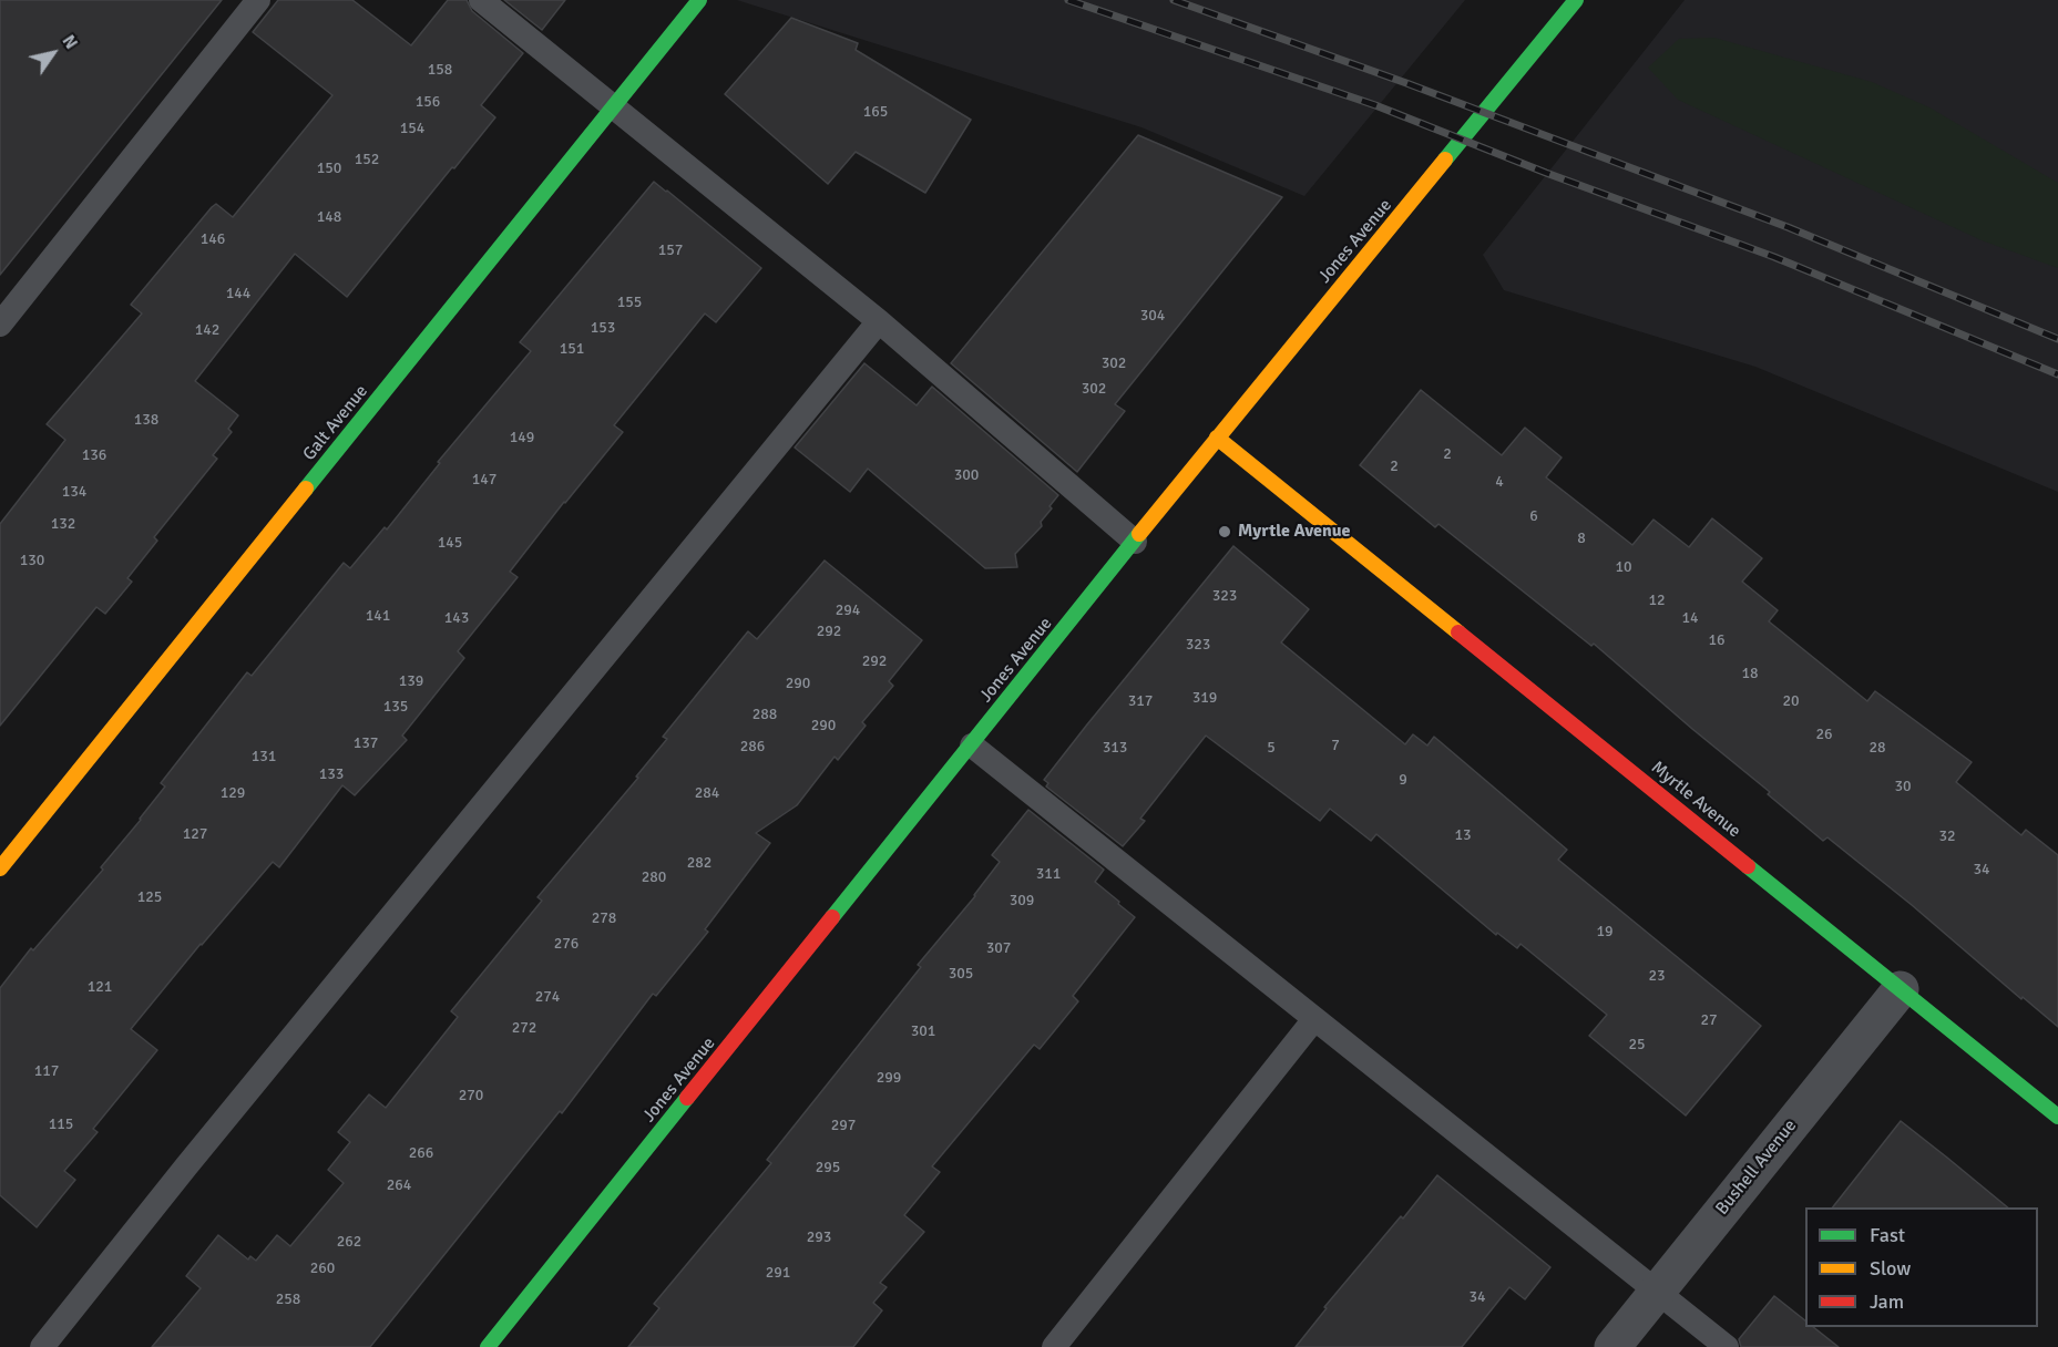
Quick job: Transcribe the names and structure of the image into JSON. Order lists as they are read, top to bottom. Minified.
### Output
{"streets":{"street":["Jones Avenue","Galt Avenue","Myrtle Avenue","Bushell Avenue"]},"crossings":[["Jones Avenue","Myrtle Avenue"],["Myrtle Avenue","Bushell Avenue"]],"places":["Myrtle Avenue"],"house_numbers":["158","156","165","154","152","150","148","146","157","144","155","304","153","142","151","302","302","138","149","2","136","2","300","147","4","134","6","132","8","145","130","10","323","12","294","141","143","14","292","16","323","292","18","139","290","319","317","20","135","288","290","26","137","7","286","313","5","28","131","133","9","30","129","284","127","13","32","282","34","311","280","125","309","278","19","276","307","305","23","121","274","27","272","301","25","117","299","270","115","297","266","295","264","293","262","260","291","34","258"],"legend":["Fast","Slow","Jam"],"north":"top right"}
